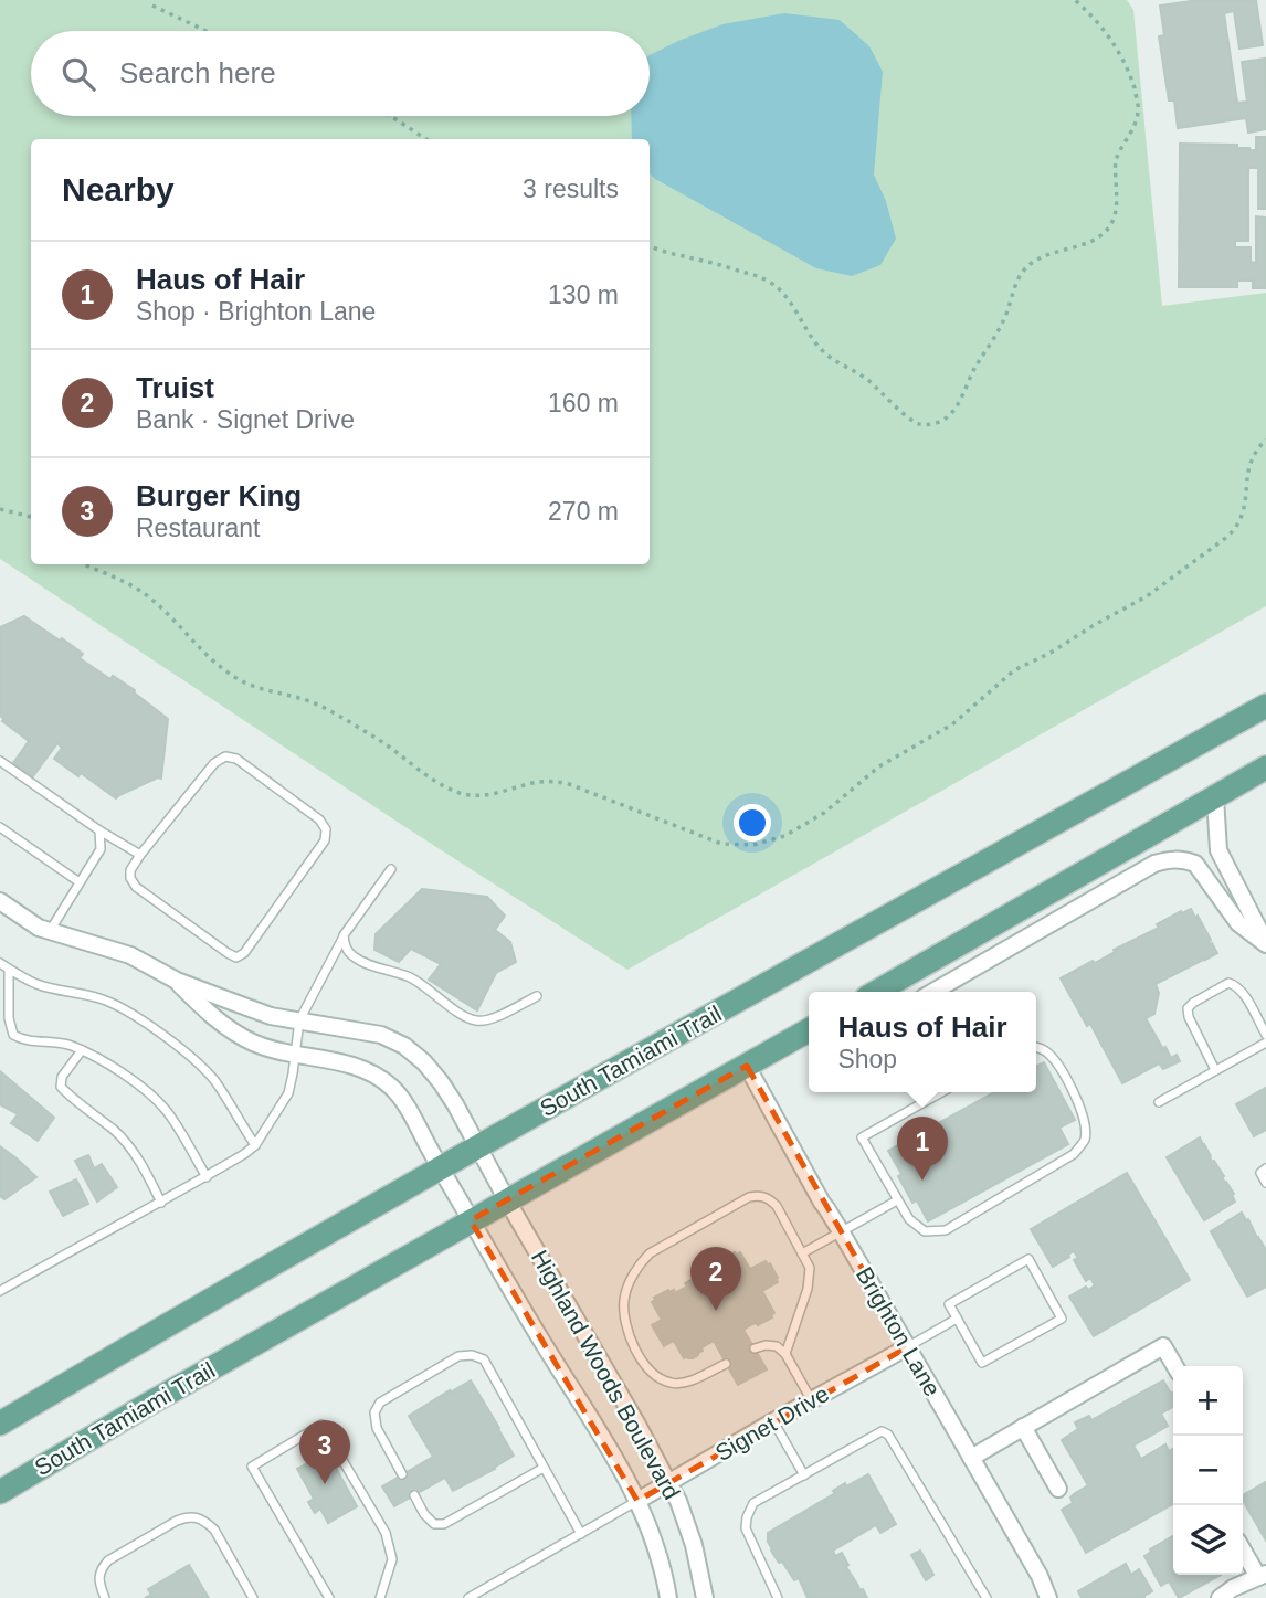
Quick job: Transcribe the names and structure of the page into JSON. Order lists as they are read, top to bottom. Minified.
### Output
{"streets":{"main road":["South Tamiami Trail"],"street":["Brighton Lane","Highland Woods Boulevard","Signet Drive"]},"crossings":[["South Tamiami Trail","Brighton Lane"],["South Tamiami Trail","Highland Woods Boulevard"],["Brighton Lane","Signet Drive"],["Highland Woods Boulevard","Signet Drive"]],"page":{"search":"Search here","heading":["Nearby","3 results"],"list":[{"mark":"1","name":"Haus of Hair","note":"Shop · Brighton Lane","value":"130 m"},{"mark":"2","name":"Truist","note":"Bank · Signet Drive","value":"160 m"},{"mark":"3","name":"Burger King","note":"Restaurant","value":"270 m"}],"popup":["Haus of Hair","Shop"],"pins":["1","2","3"],"map_buttons":["+","−"]}}
